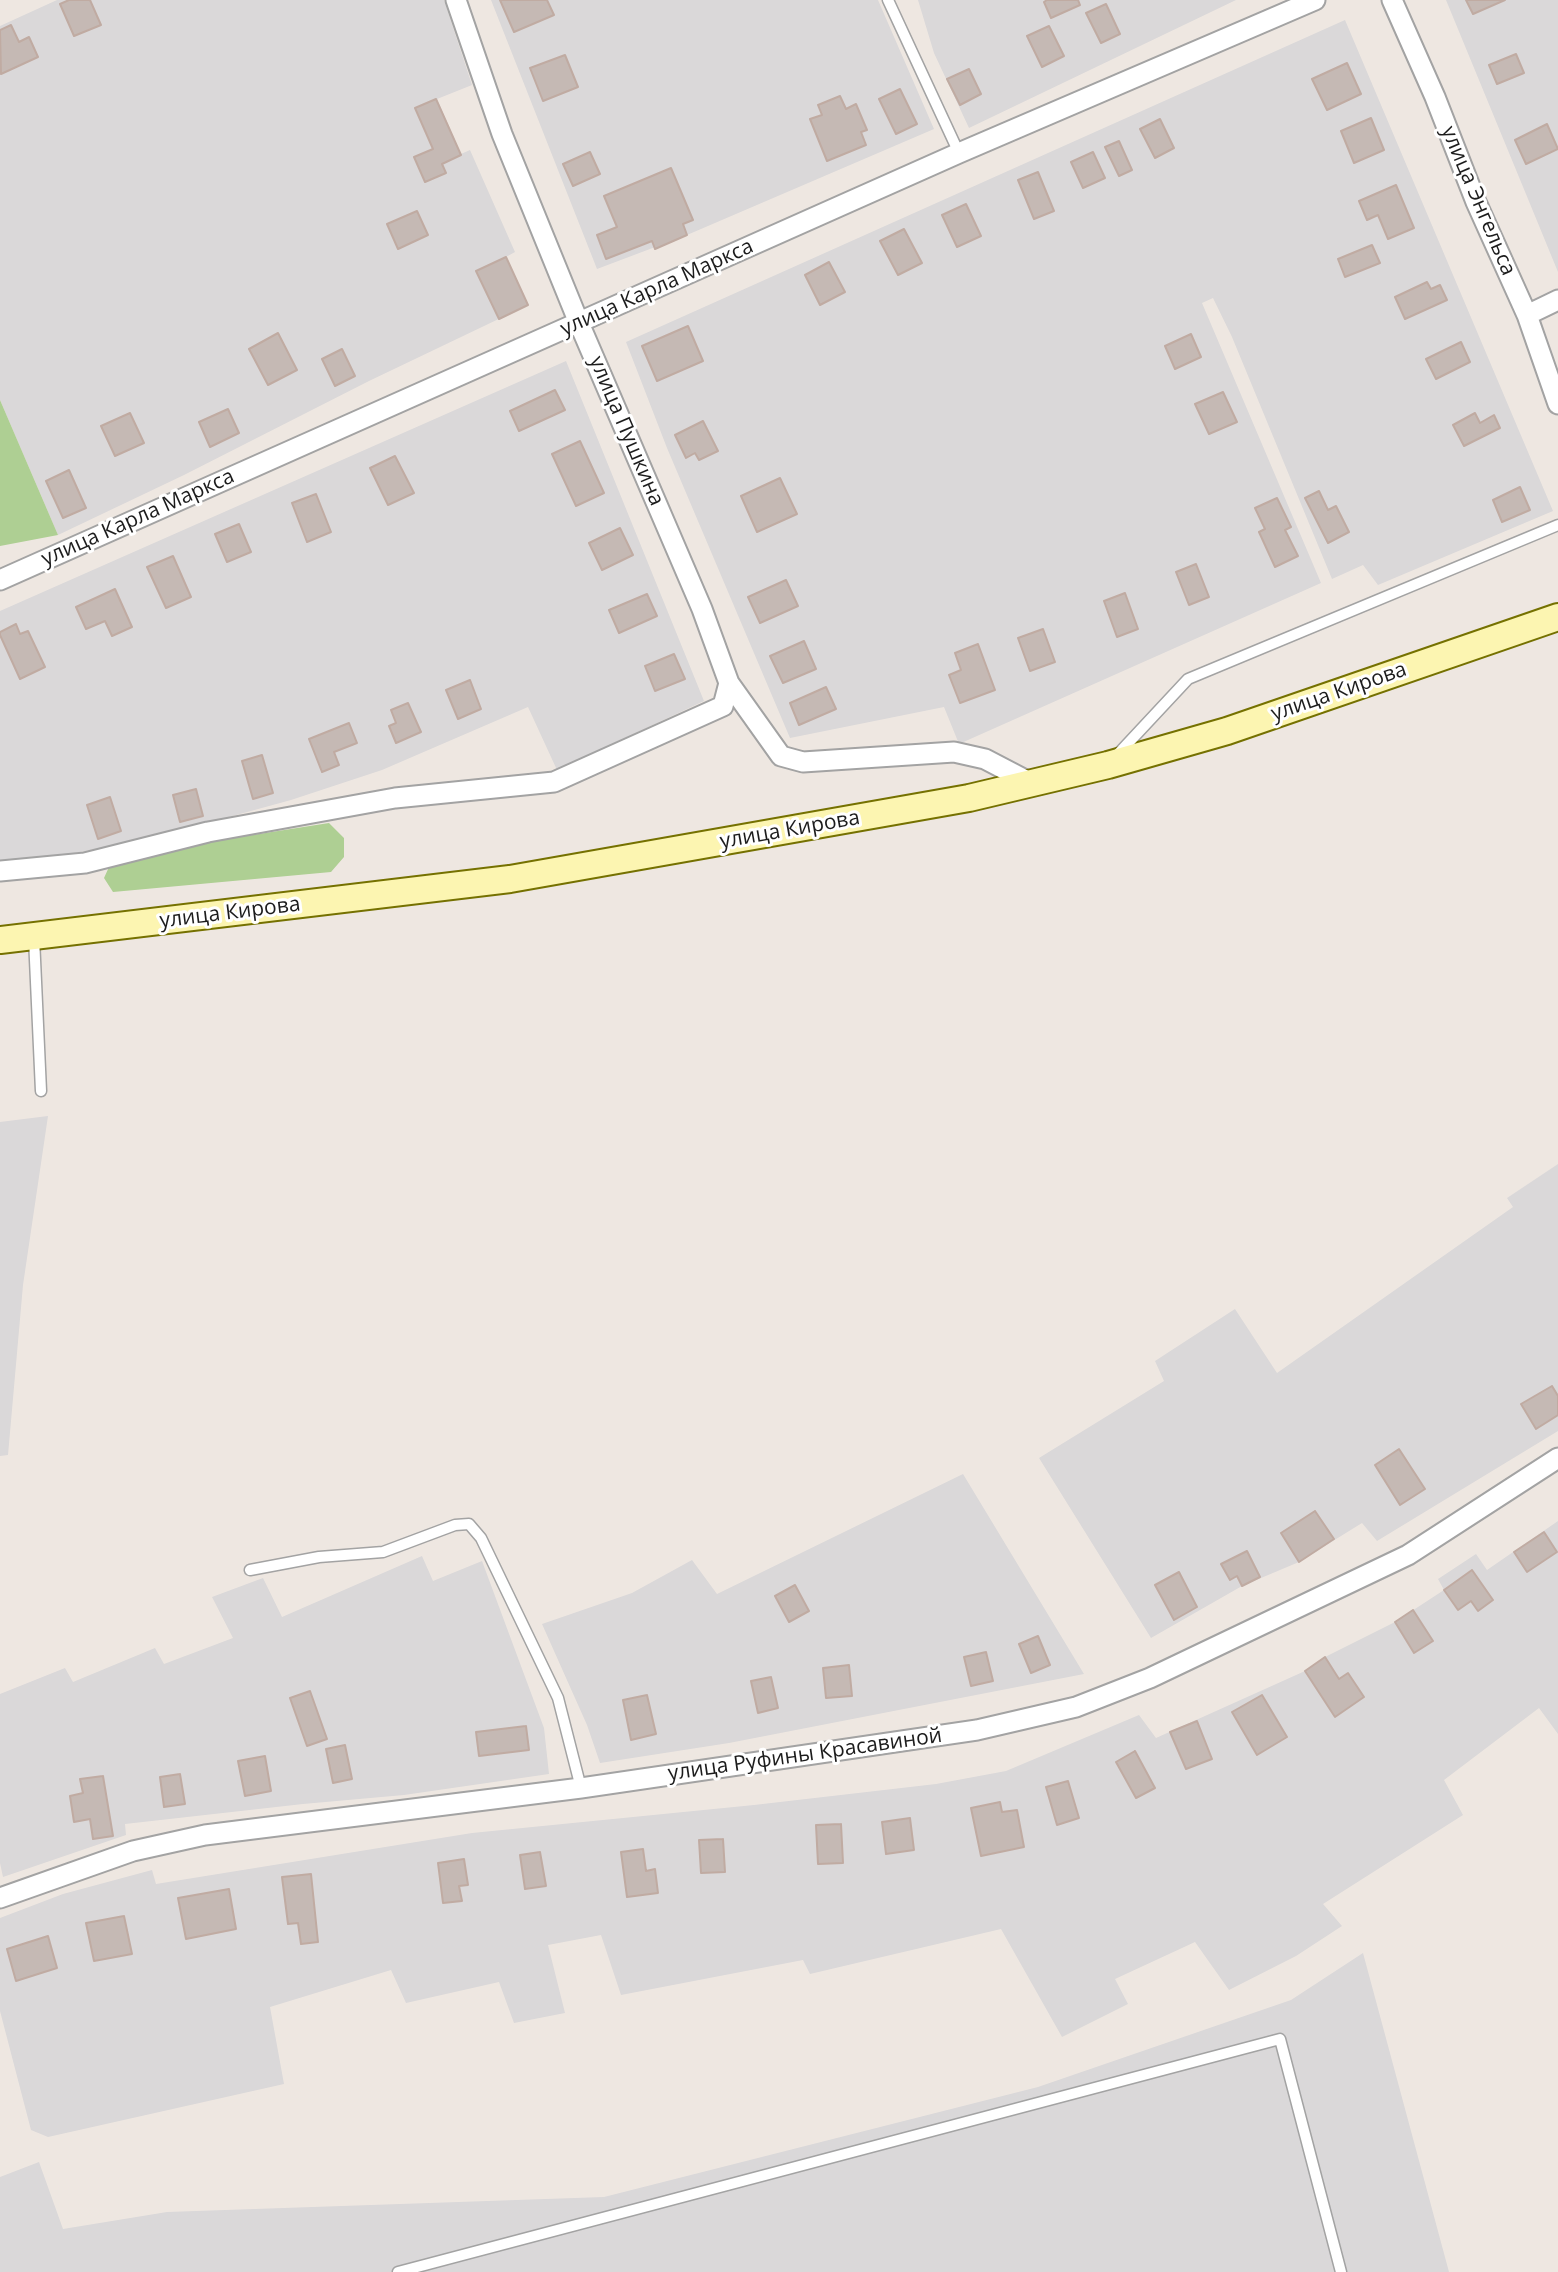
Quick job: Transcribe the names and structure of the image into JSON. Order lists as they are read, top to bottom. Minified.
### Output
{"streets":{"main road":["улица Кирова"],"street":["улица Энгельса","улица Карла Маркса","улица Пушкина","улица Руфины Красавиной"]},"crossings":[["улица Карла Маркса","улица Пушкина"],["улица Пушкина","улица Кирова"]]}
